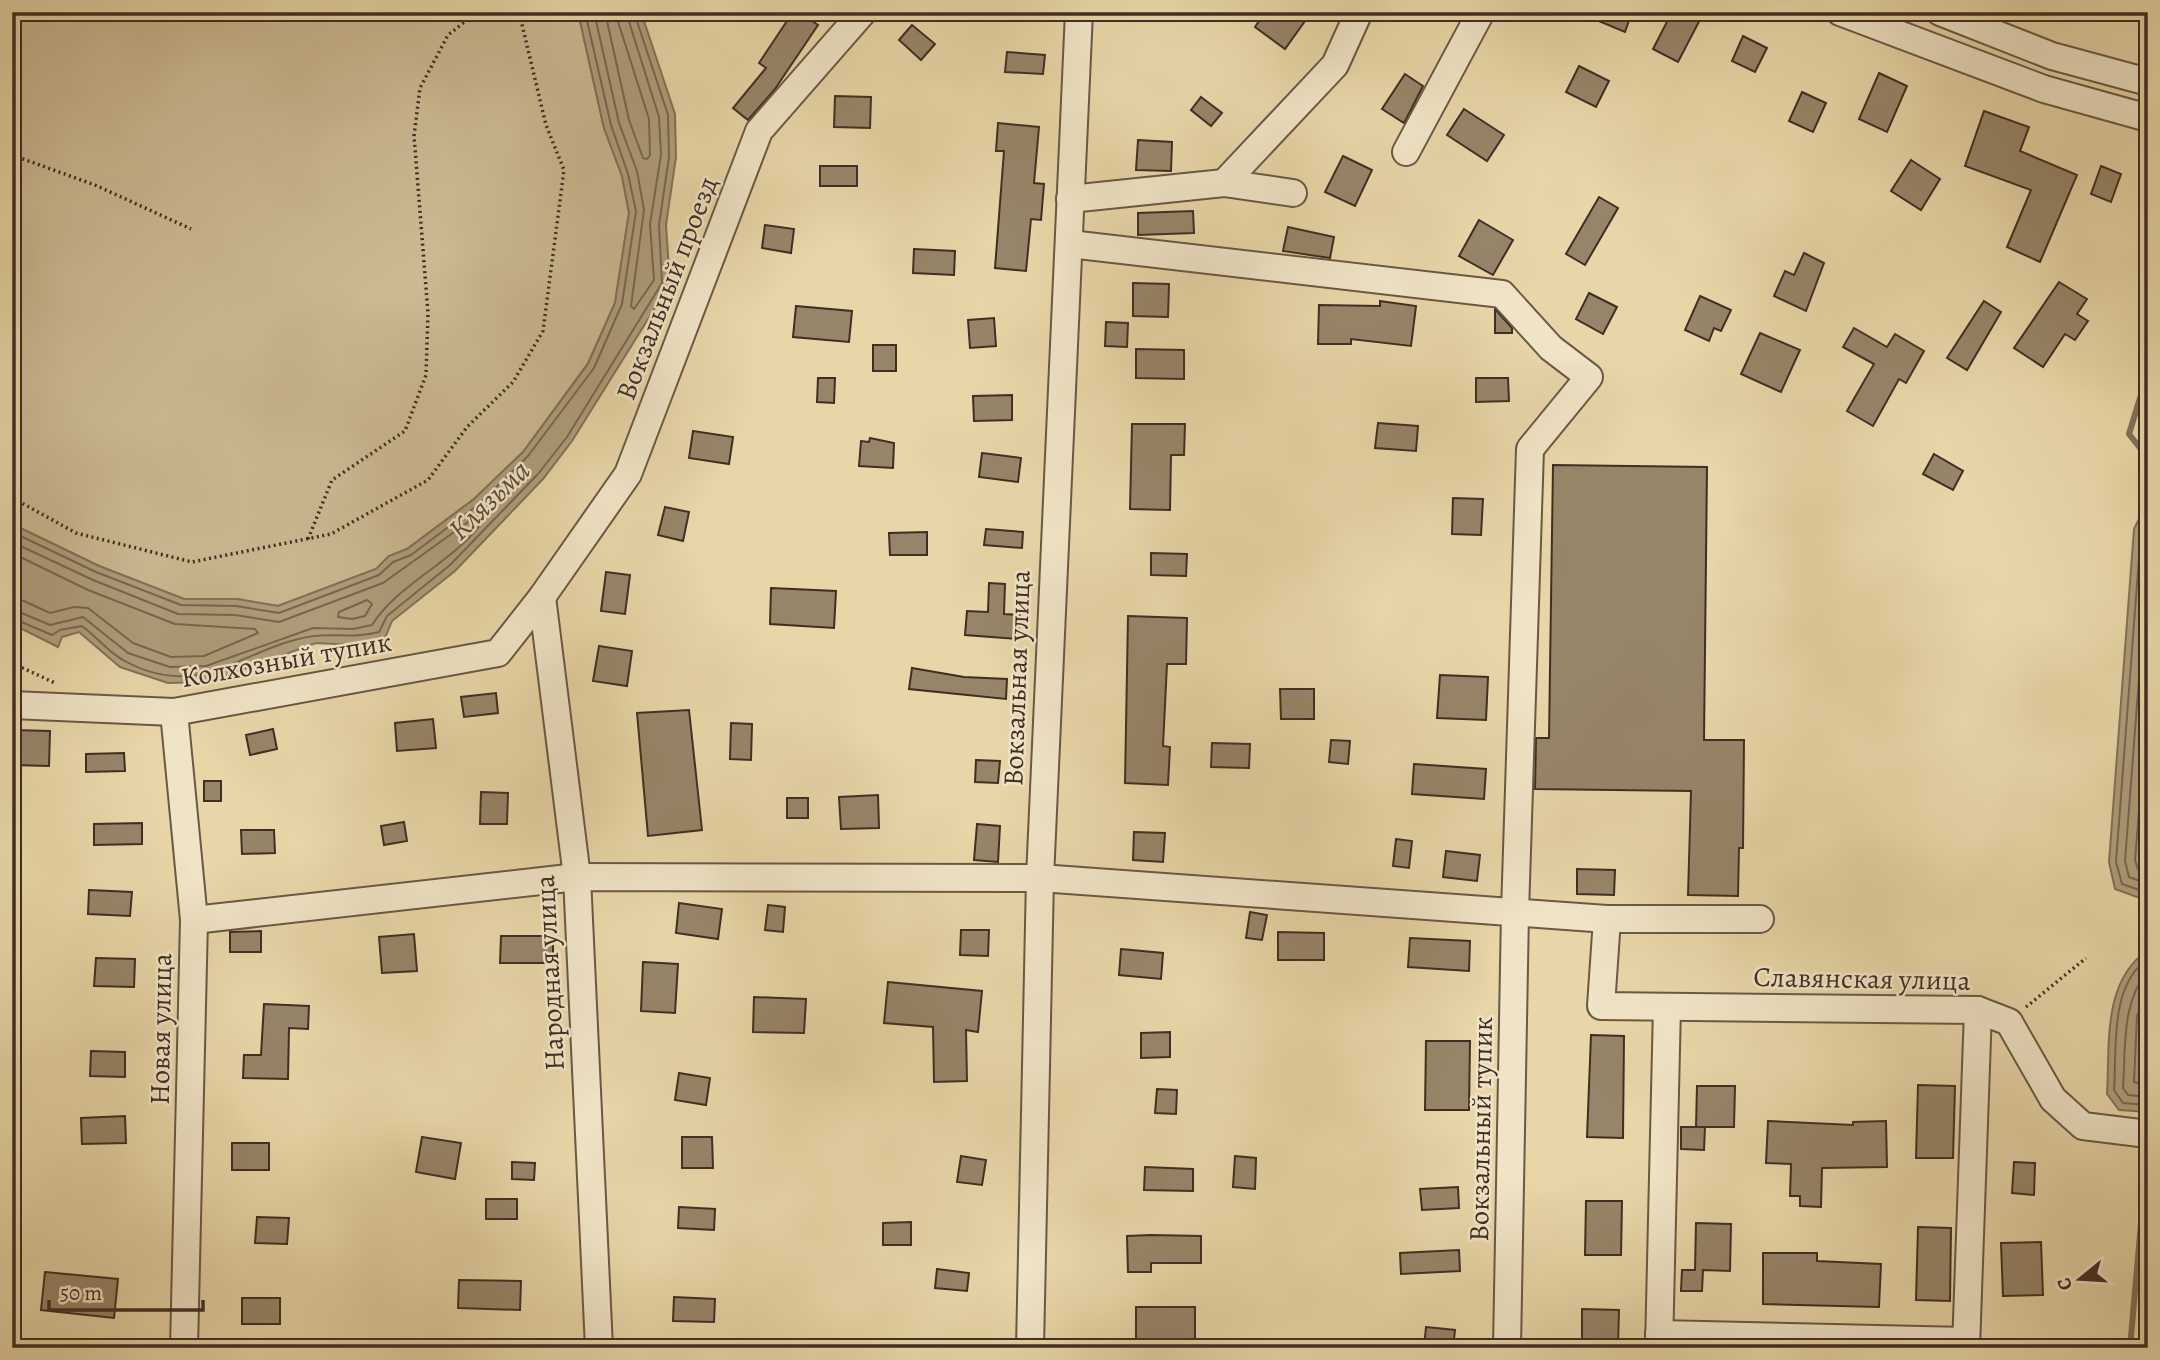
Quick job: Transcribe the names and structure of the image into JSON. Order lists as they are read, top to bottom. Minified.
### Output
{"streets":{"street":["Вокзальный проезд","Колхозный тупик","Вокзальная улица","Народная улица","Славянская улица","Новая улица","Вокзальный тупик"]},"crossings":[["Вокзальный проезд","Колхозный тупик"],["Вокзальный проезд","Народная улица"],["Колхозный тупик","Народная улица"],["Колхозный тупик","Новая улица"],["Вокзальная улица","Вокзальный тупик"]],"water":["Клязьма"],"scale_bar":"50 m","north":"left"}
